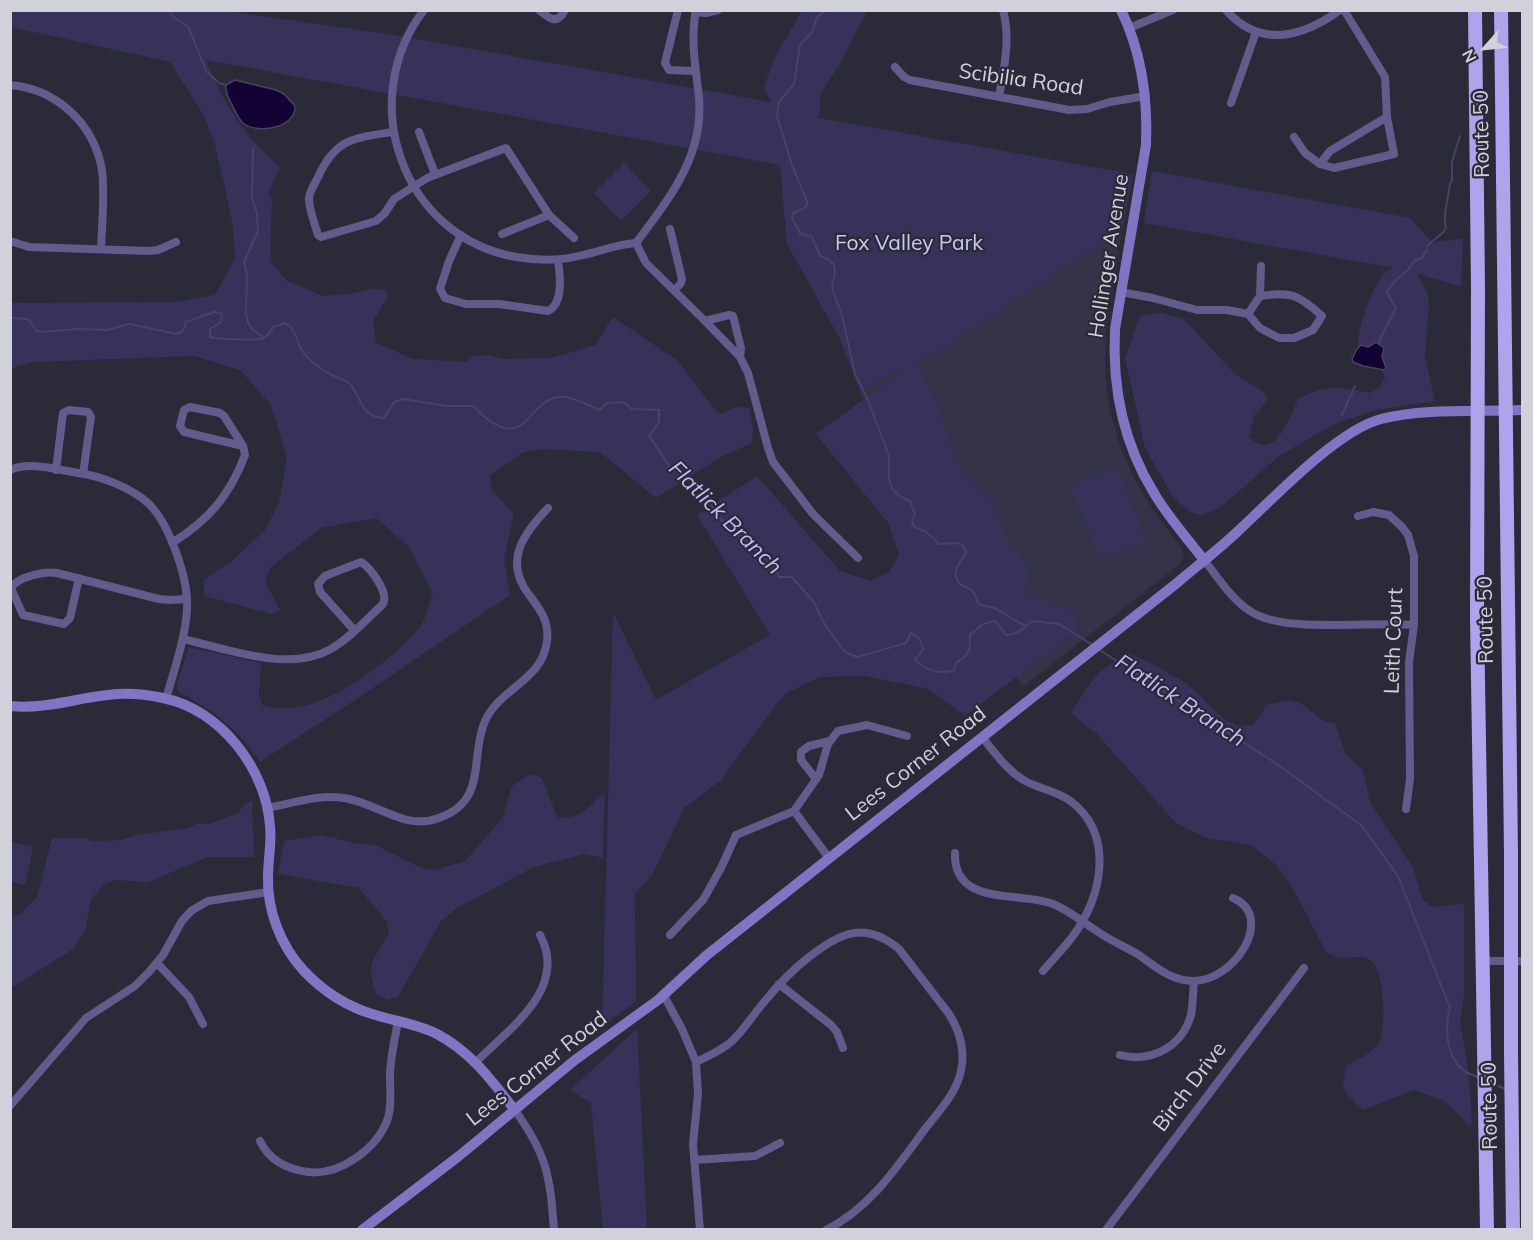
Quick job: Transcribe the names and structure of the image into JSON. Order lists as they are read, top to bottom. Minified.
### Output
{"streets":{"highway":["Route 50"],"street":["Scibilia Road","Hollinger Avenue","Leith Court","Lees Corner Road","Birch Drive"]},"crossings":[["Scibilia Road","Hollinger Avenue"],["Route 50","Lees Corner Road"],["Hollinger Avenue","Lees Corner Road"]],"water":["Flatlick Branch"],"parks":["Fox Valley Park"],"north":"bottom left"}
